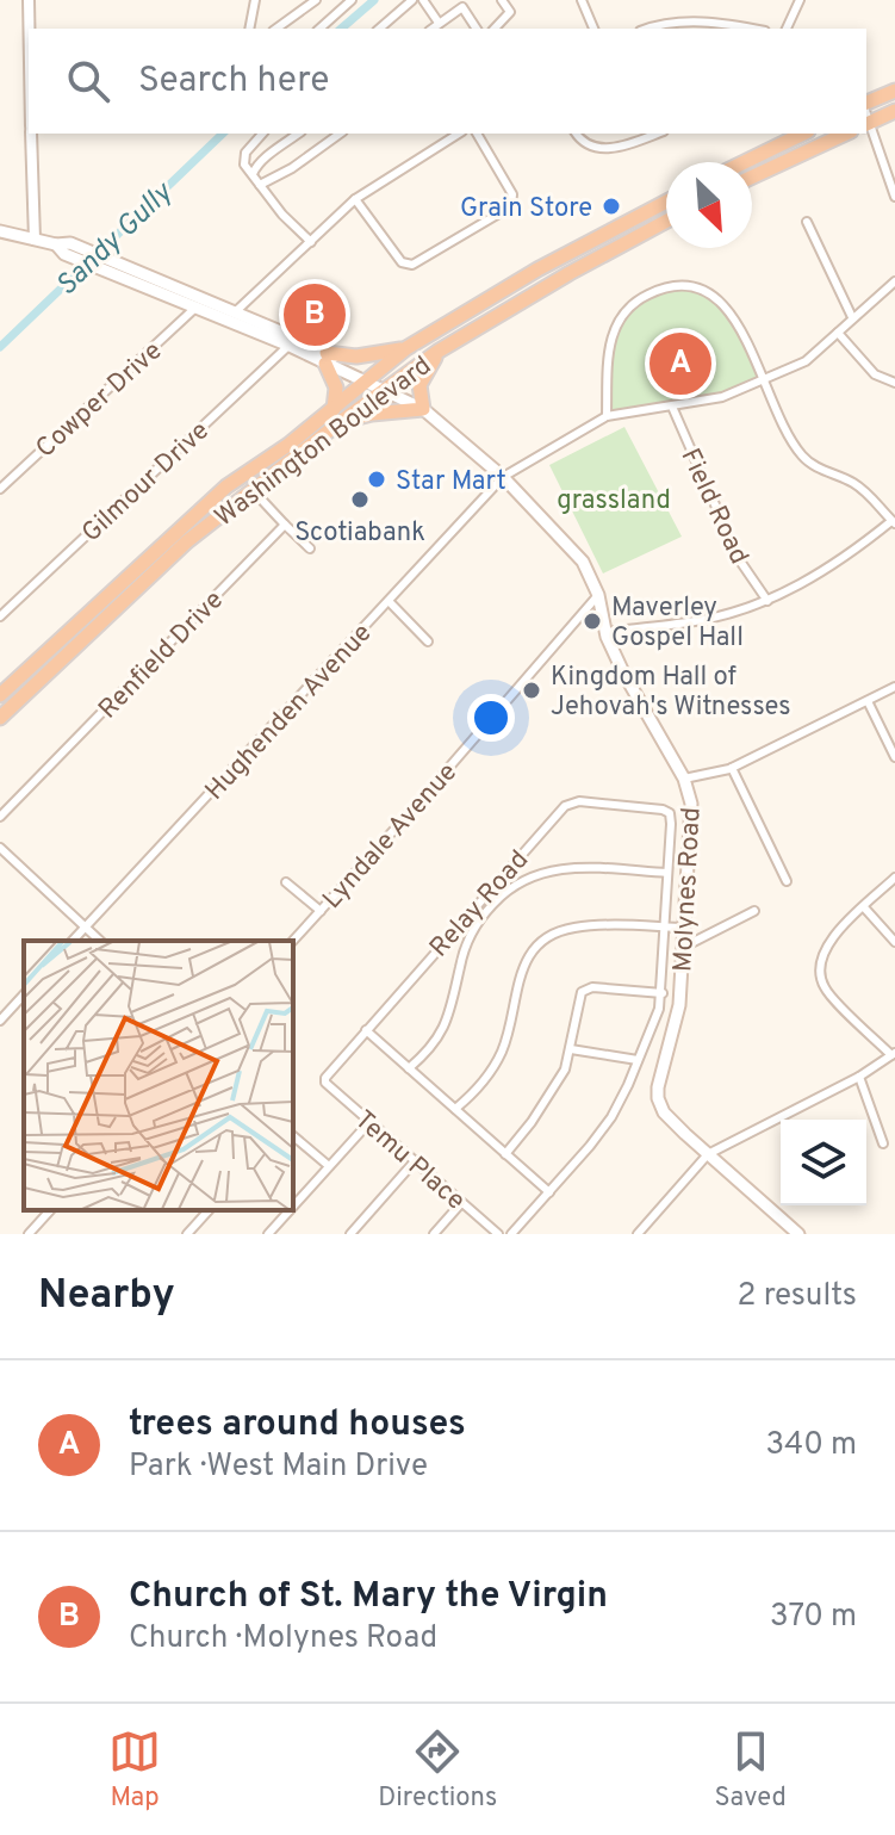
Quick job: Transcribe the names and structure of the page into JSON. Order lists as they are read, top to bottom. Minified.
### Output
{"streets":{"highway":["Washington Boulevard"],"main road":["Molynes Road"],"street":["Cowper Drive","Gilmour Drive","Field Road","Renfield Drive","Hughenden Avenue","Lyndale Avenue","Relay Road","Temu Place"]},"crossings":[["Cowper Drive","Molynes Road"],["Washington Boulevard","Molynes Road"],["Gilmour Drive","Molynes Road"],["Hughenden Avenue","Molynes Road"],["Lyndale Avenue","Molynes Road"],["Relay Road","Temu Place"]],"water":["Sandy Gully"],"parks":["grassland"],"places":["Grain Store","Star Mart","Scotiabank","Maverley Gospel Hall","Kingdom Hall of Jehovah's Witnesses"],"north":"bottom right","page":{"search":"Search here","pins":["B","A"],"heading":["Nearby","2 results"],"list":[{"mark":"A","name":"trees around houses","note":"Park · West Main Drive","value":"340 m"},{"mark":"B","name":"Church of St. Mary the Virgin","note":"Church · Molynes Road","value":"370 m"}],"nav":["Map","Directions","Saved"]}}
